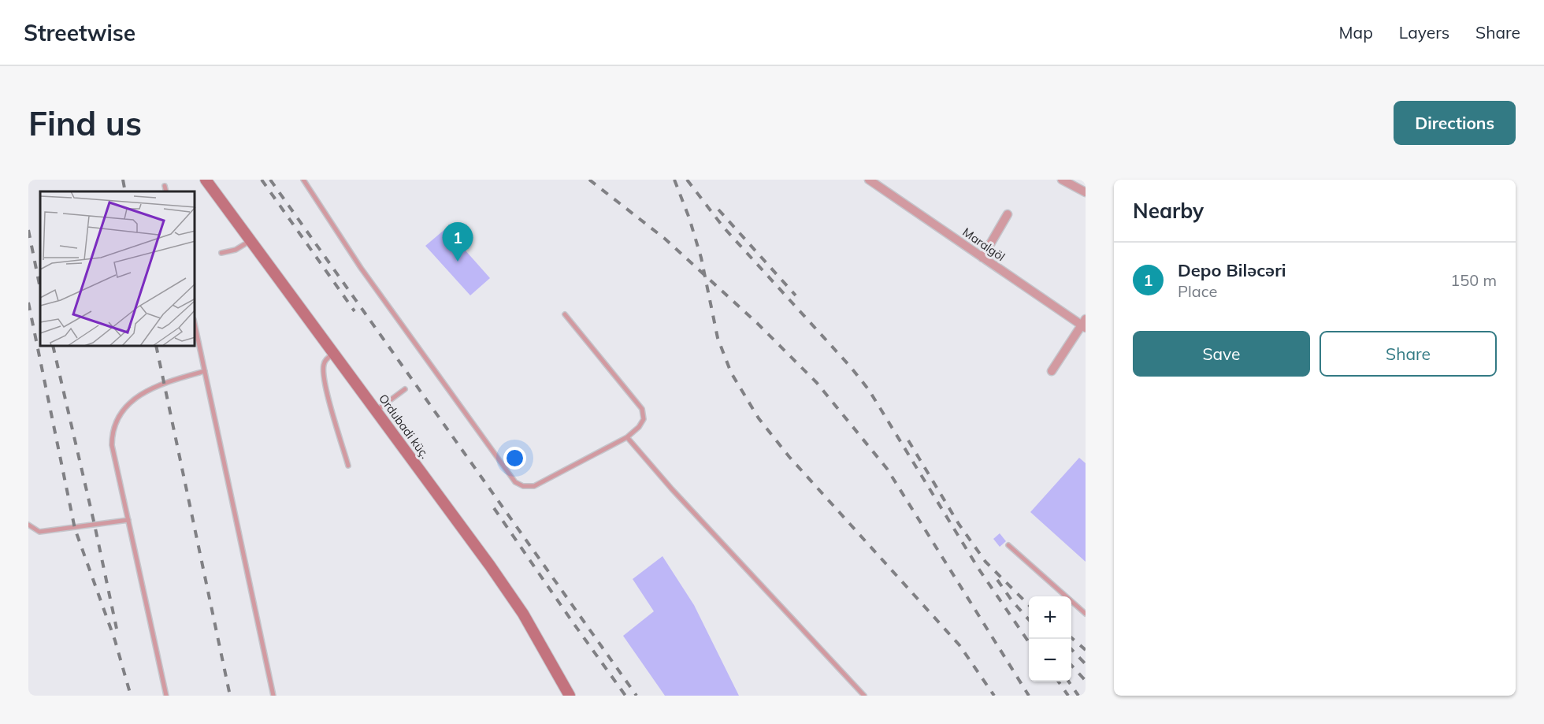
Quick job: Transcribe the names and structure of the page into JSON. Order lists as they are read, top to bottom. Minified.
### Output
{"streets":{"main road":["Ordubadi küç."],"street":["Maralgöl"]},"page":{"header":"Streetwise","nav":["Map","Layers","Share"],"buttons":["Directions",["Save","Share"]],"title":"Find us","heading":"Nearby","pins":"1","list":[{"mark":"1","name":"Depo Biləcəri","note":"Place","value":"150 m"}],"map_buttons":["+","−"]}}
